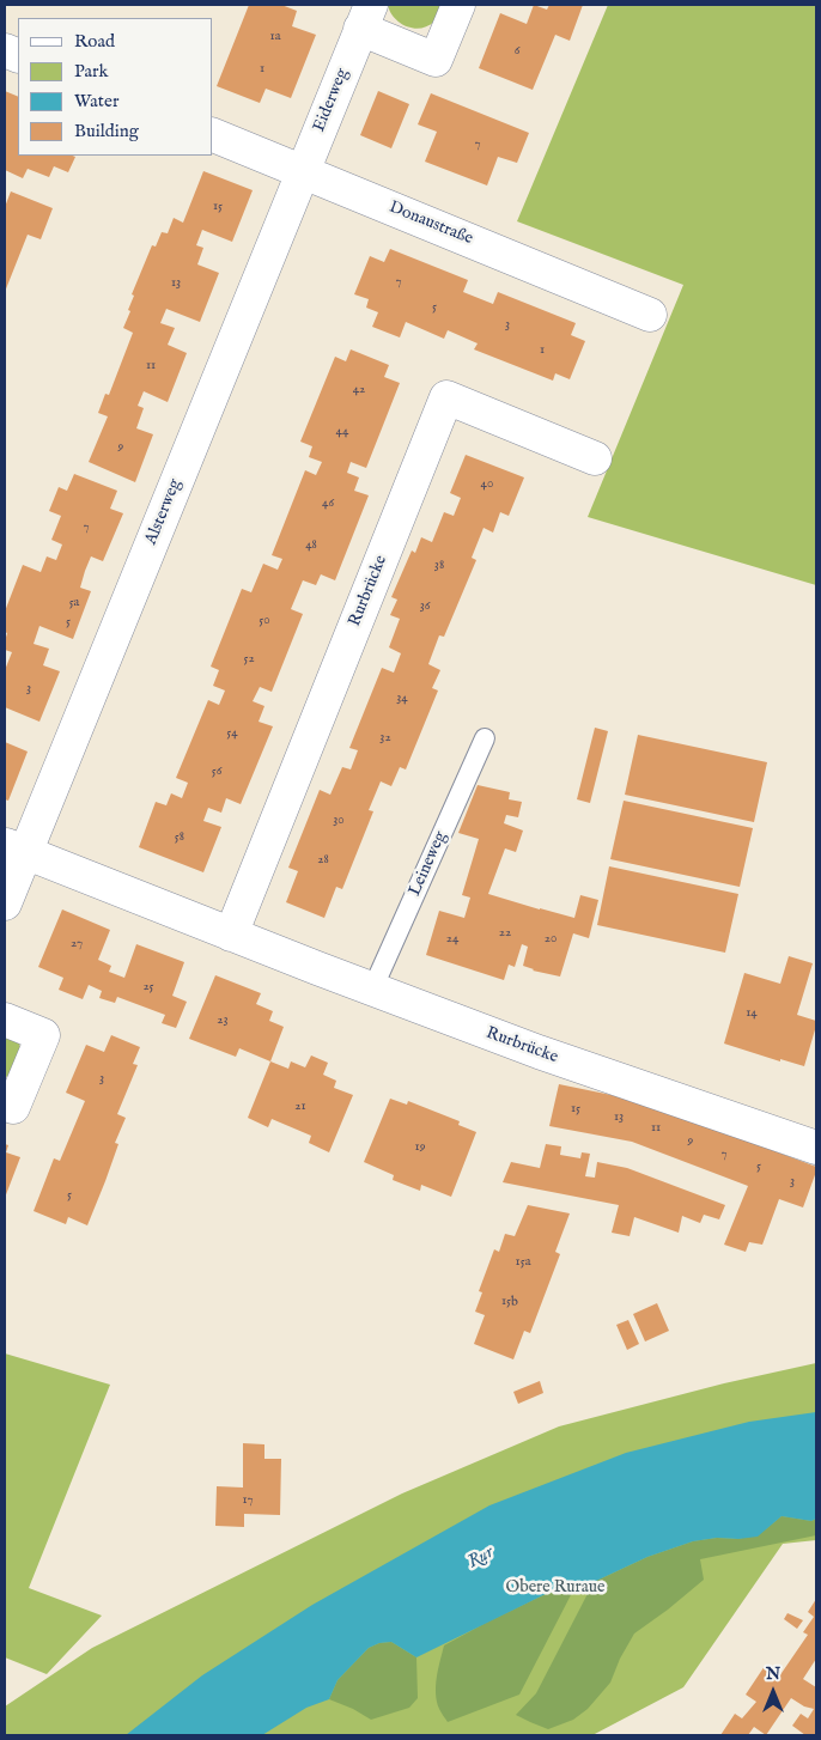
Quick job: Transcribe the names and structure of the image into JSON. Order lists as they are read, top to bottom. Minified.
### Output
{"streets":{"street":["Eiderweg","Donaustraße","Alsterweg","Rurbrücke"],"lane":["Leineweg"]},"crossings":[["Eiderweg","Donaustraße"],["Eiderweg","Alsterweg"],["Donaustraße","Alsterweg"],["Alsterweg","Rurbrücke"],["Rurbrücke","Leineweg"]],"water":["Rur"],"parks":["Obere Ruraue"],"house_numbers":["1a","6","1","7","15","7","13","5","3","1","11","42","44","9","40","46","7","48","38","5a","36","50","5","52","3","34","54","32","56","30","58","28","22","24","20","27","25","14","23","3","21","15","13","11","9","19","7","5","3","5","15a","15b","17"],"legend":["Road","Park","Water","Building"],"north":"top"}
